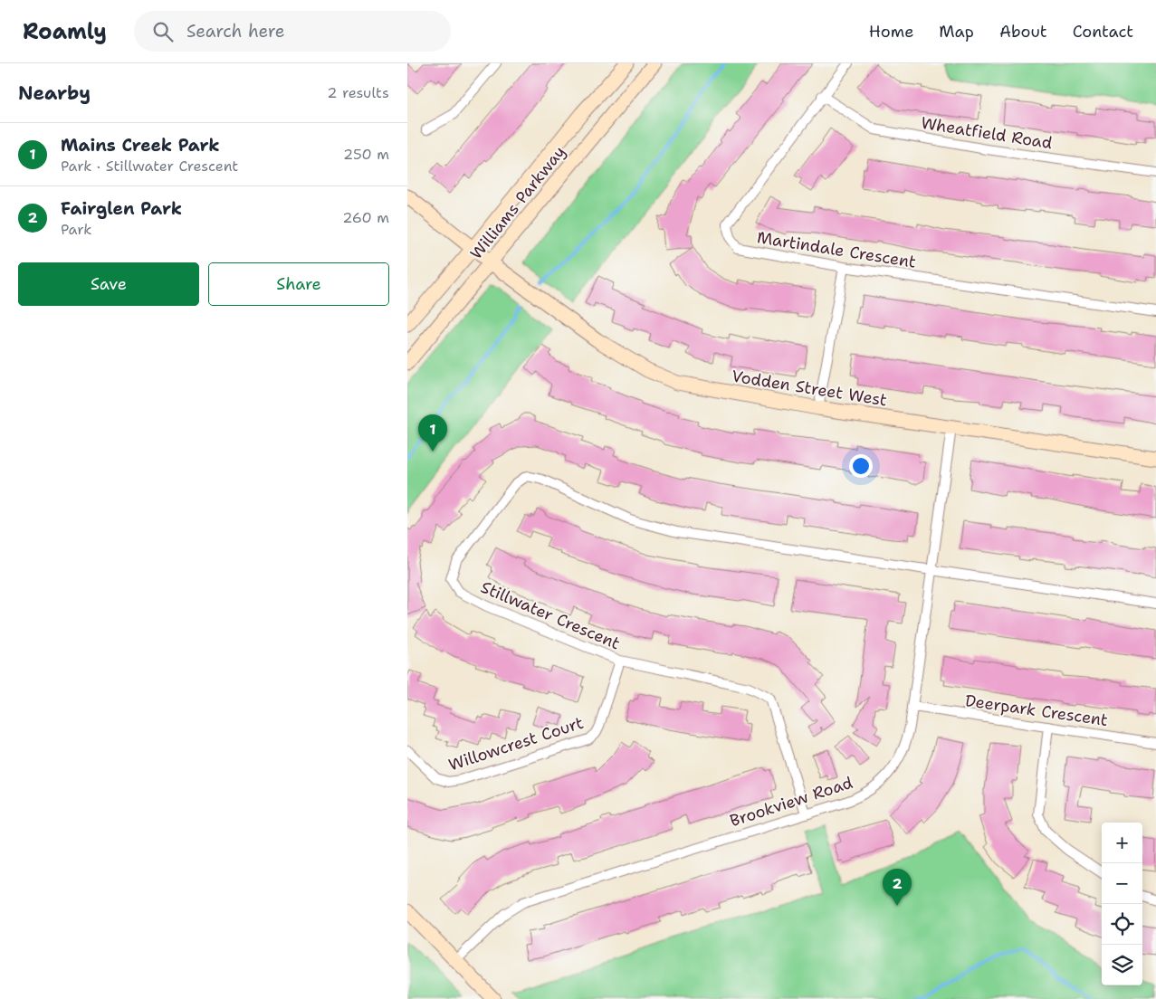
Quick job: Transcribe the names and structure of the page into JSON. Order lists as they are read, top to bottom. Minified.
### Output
{"streets":{"main road":["Williams Parkway","Vodden Street West"],"street":["Wheatfield Road","Martindale Crescent","Stillwater Crescent","Deerpark Crescent","Willowcrest Court","Brookview Road"]},"crossings":[["Wheatfield Road","Martindale Crescent"],["Williams Parkway","Vodden Street West"],["Vodden Street West","Brookview Road"],["Stillwater Crescent","Willowcrest Court"],["Stillwater Crescent","Brookview Road"],["Deerpark Crescent","Brookview Road"]],"page":{"header":"Roamly","search":"Search here","nav":["Home","Map","About","Contact"],"heading":["Nearby","2 results"],"list":[{"mark":"1","name":"Mains Creek Park","note":"Park · Stillwater Crescent","value":"250 m"},{"mark":"2","name":"Fairglen Park","note":"Park","value":"260 m"}],"buttons":["Save","Share"],"pins":["1","2"],"map_buttons":["+","−"]}}
